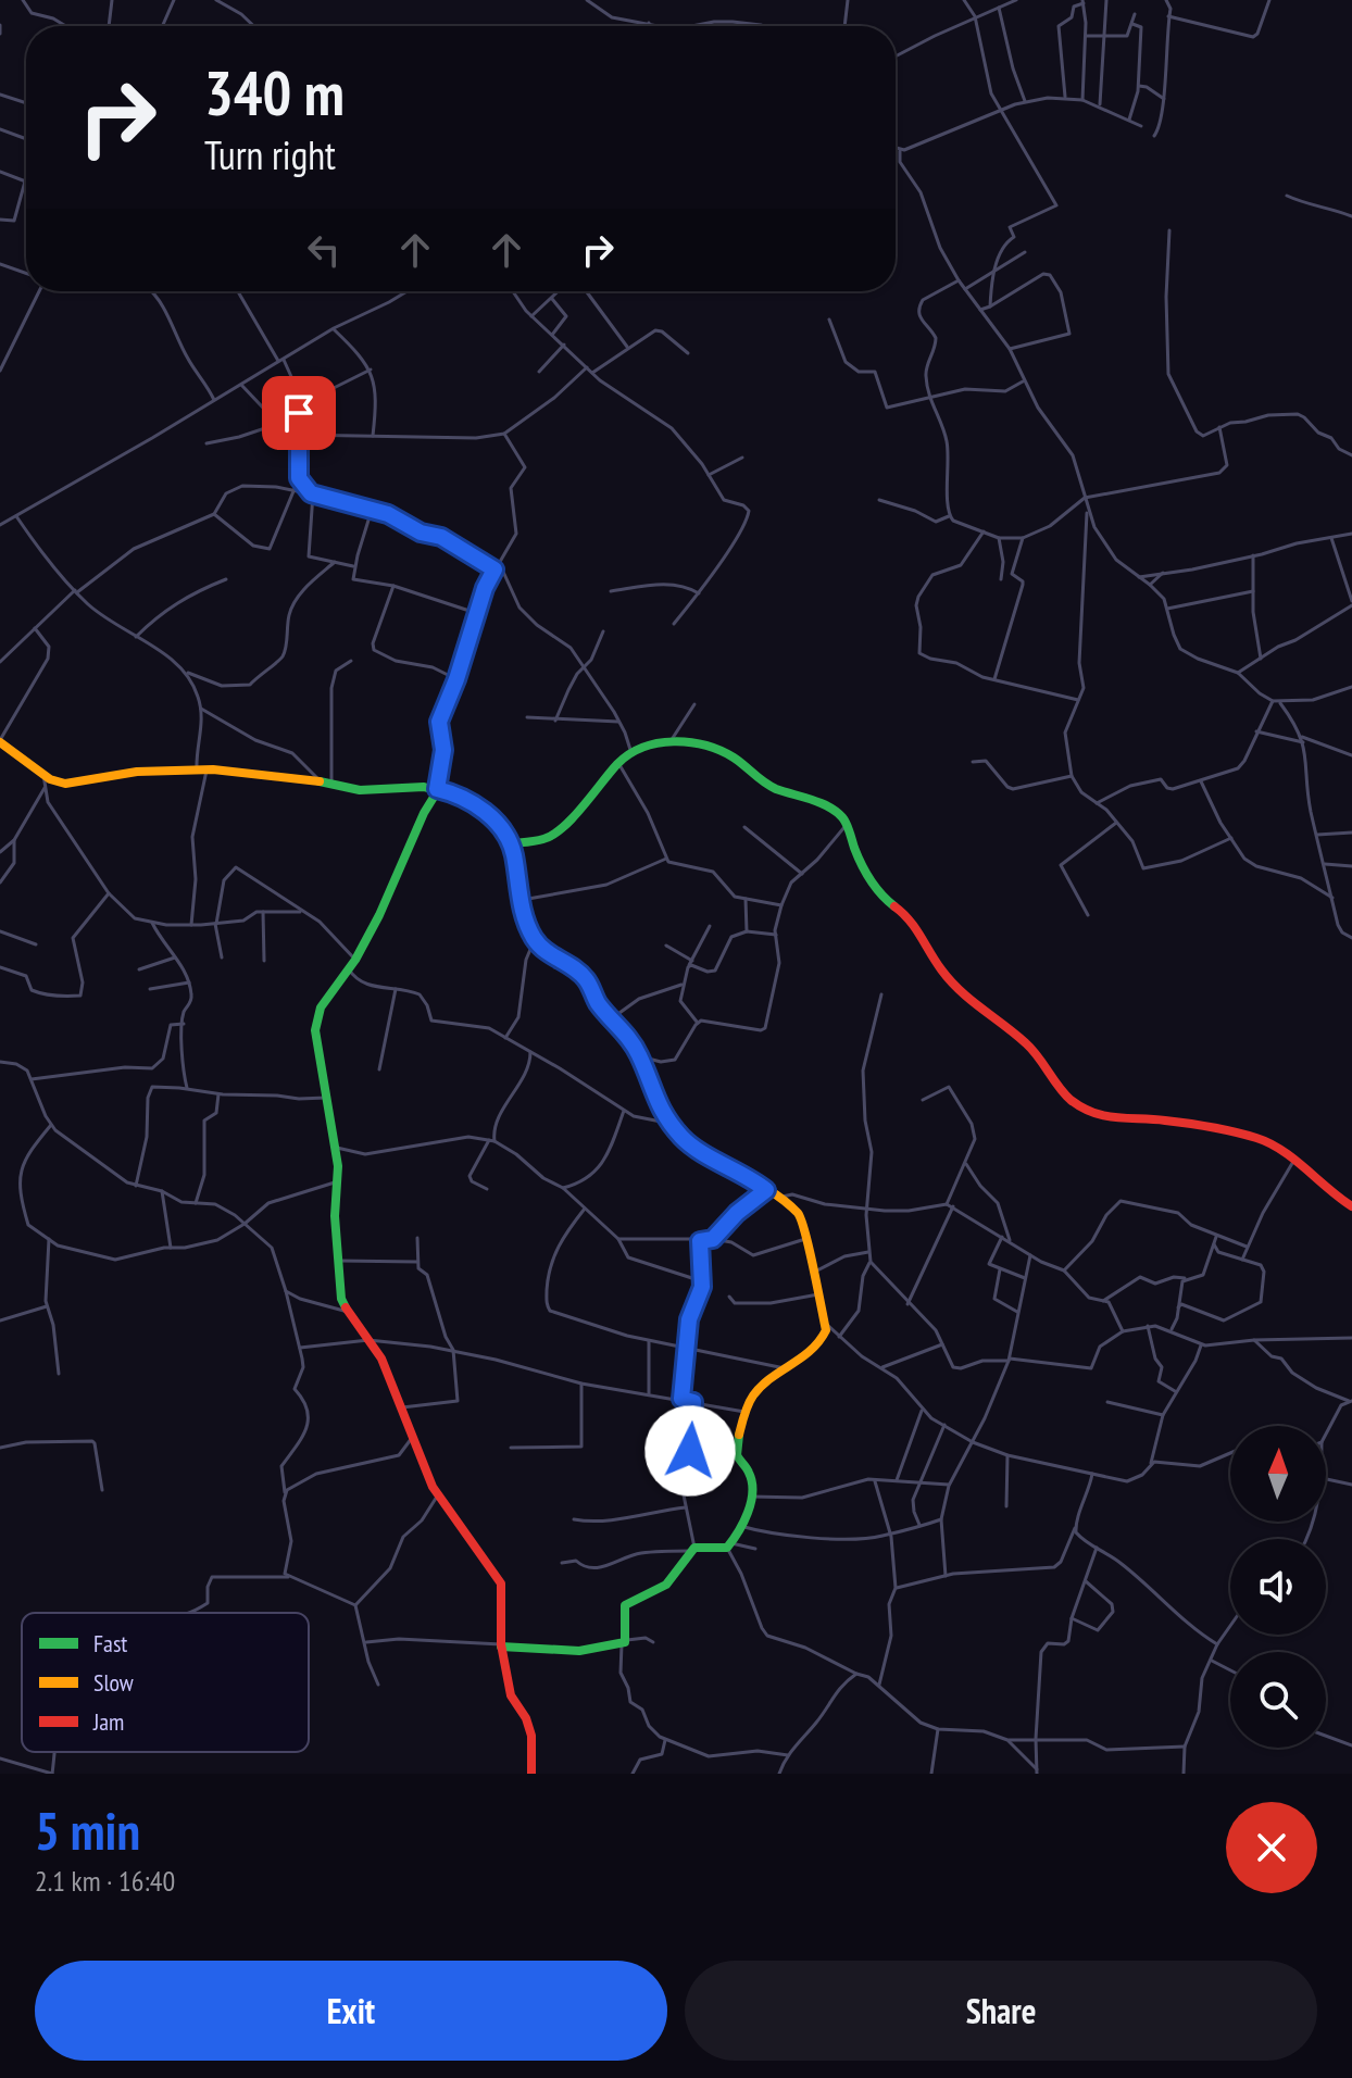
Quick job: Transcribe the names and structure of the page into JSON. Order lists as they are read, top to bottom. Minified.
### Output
{"legend":["Fast","Slow","Jam"],"north":"top","page":{"turn":["340 m","Turn right"],"heading":["5 min","2.1 km · 16:40"],"buttons":["Exit","Share"]}}
